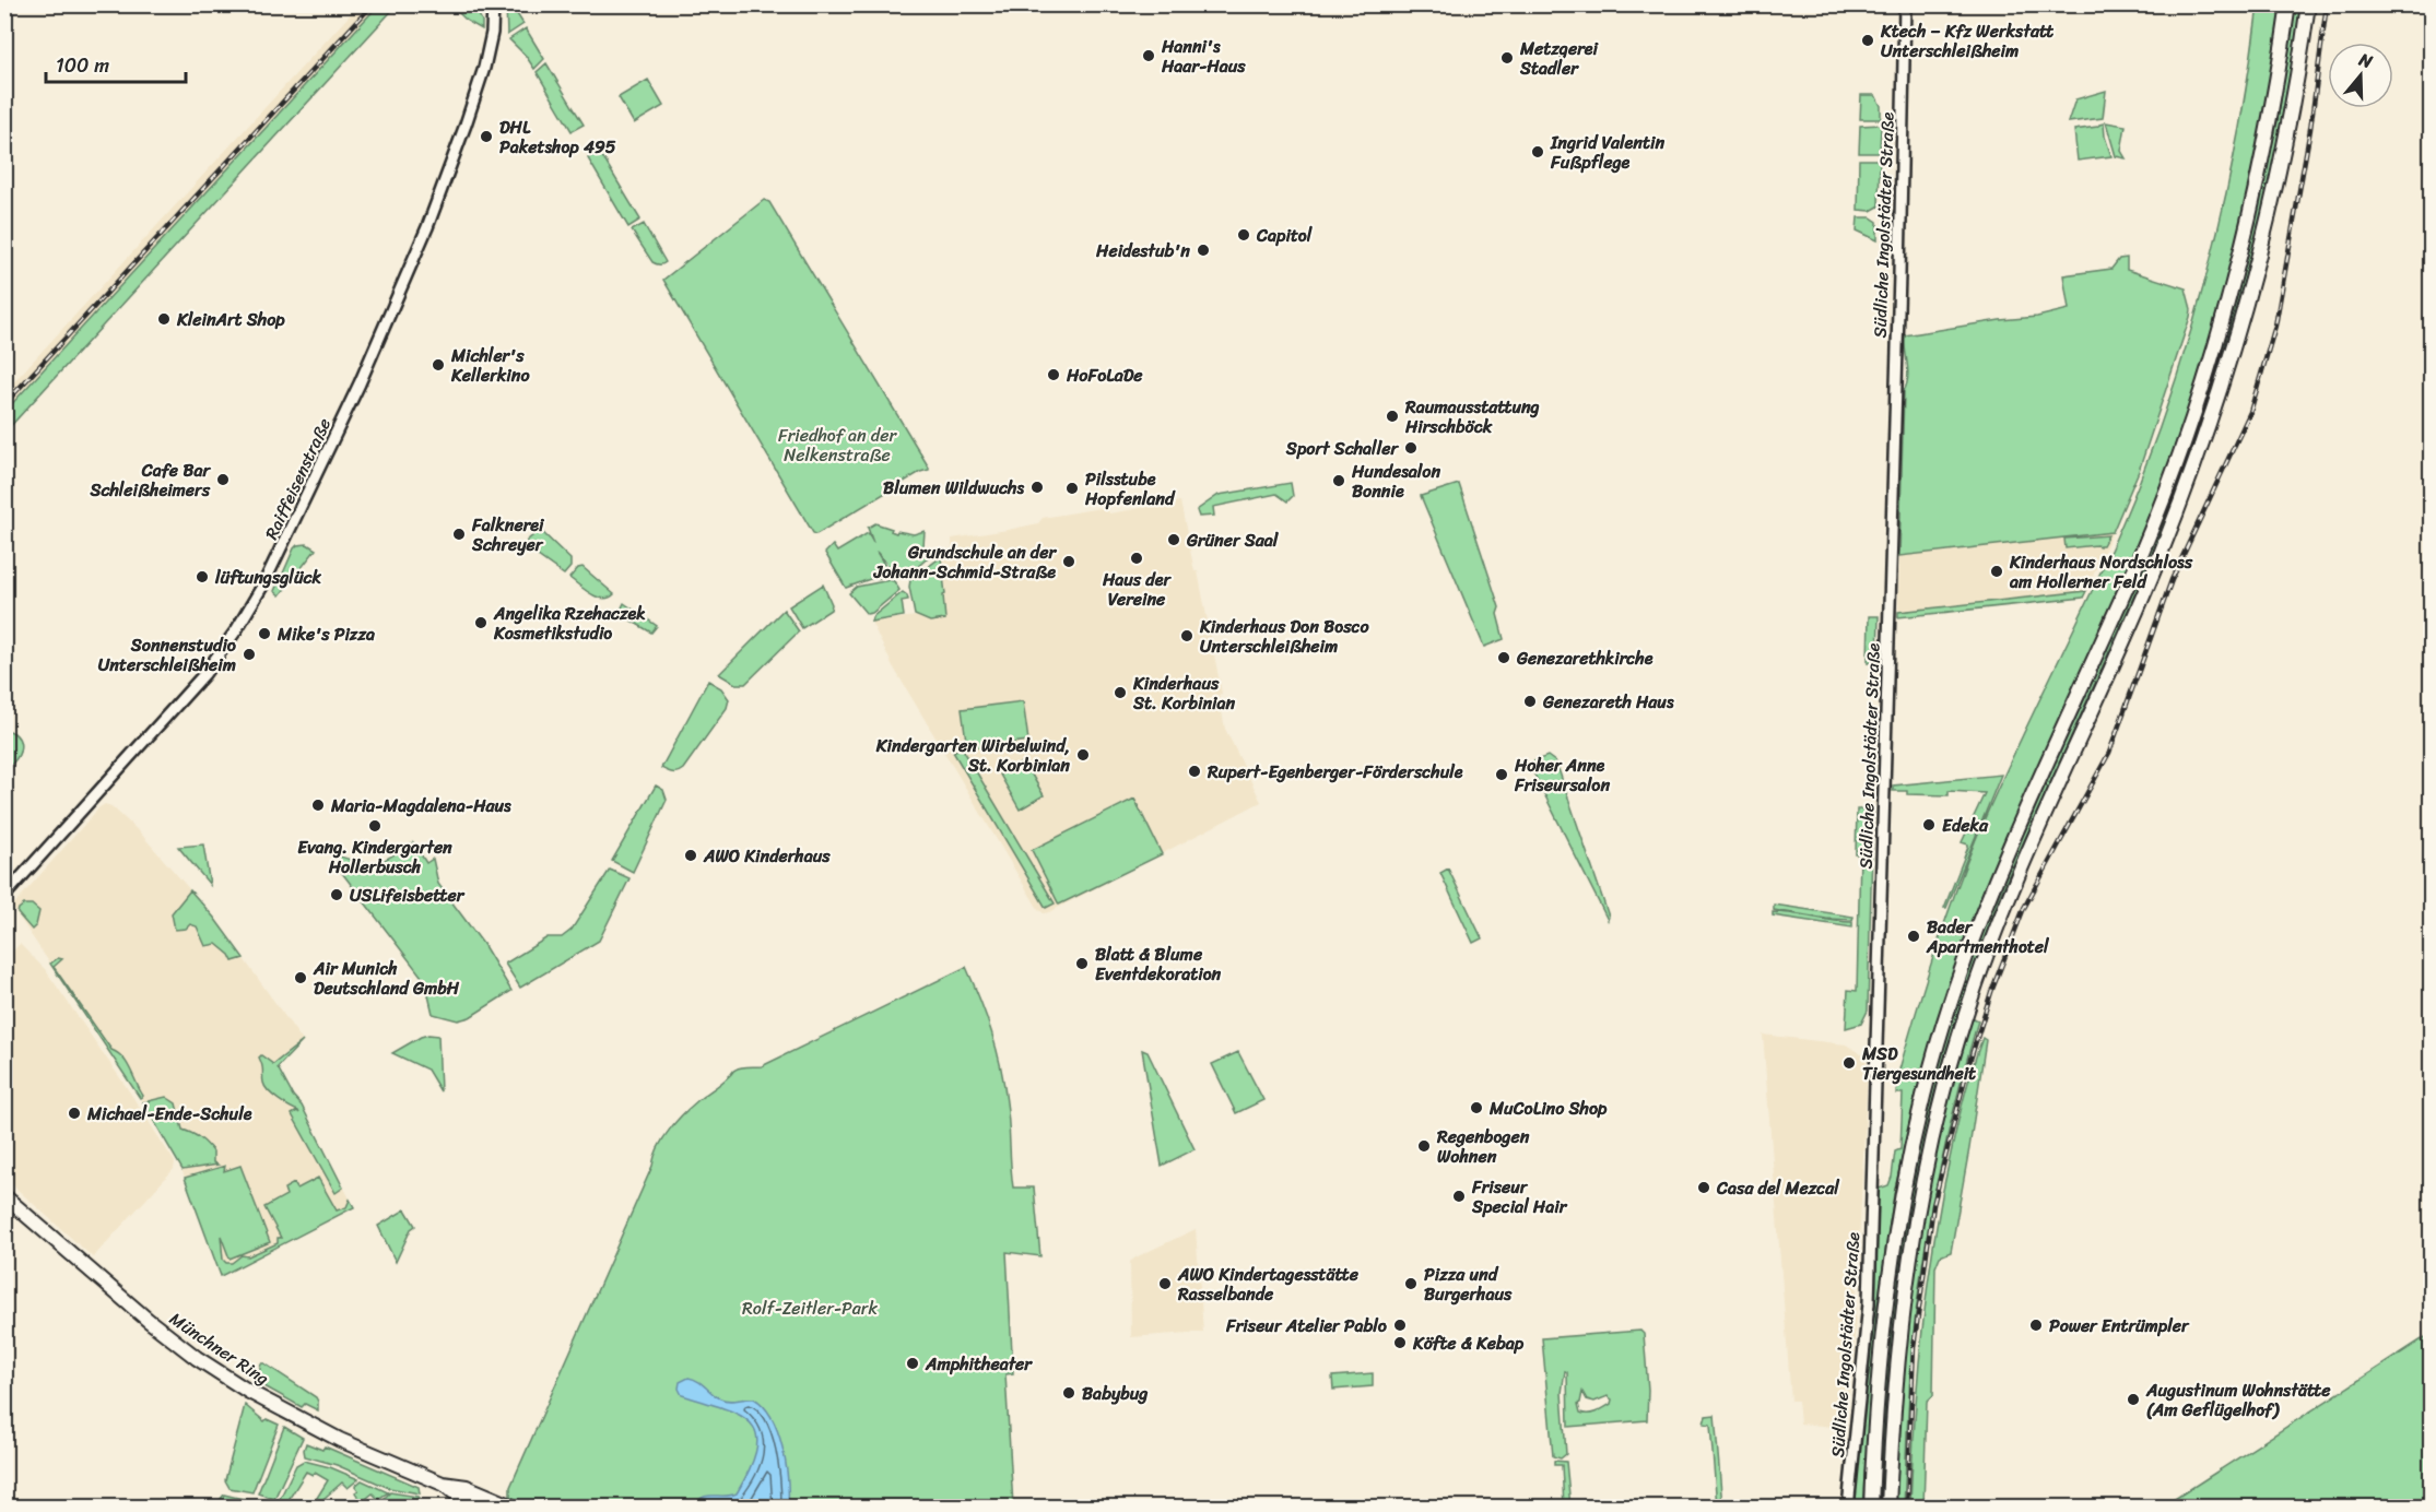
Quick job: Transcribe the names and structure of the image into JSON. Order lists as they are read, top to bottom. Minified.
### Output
{"streets":{"main road":["Münchner Ring"],"street":["Südliche Ingolstädter Straße","Raiffeisenstraße"]},"parks":["Friedhof an der Nelkenstraße","Rolf-Zeitler-Park"],"places":["Ktech – Kfz Werkstatt Unterschleißheim","Hanni's Haar-Haus","Metzgerei Stadler","DHL Paketshop 495","Ingrid Valentin Fußpflege","Capitol","Heidestub'n","KleinArt Shop","Michler's Kellerkino","HoFoLaDe","Raumausstattung Hirschböck","Sport Schaller","Cafe Bar Schleißheimers","Hundesalon Bonnie","Blumen Wildwuchs","Pilsstube Hopfenland","Falknerei Schreyer","Grüner Saal","Haus der Vereine","Grundschule an der Johann-Schmid-Straße","Kinderhaus Nordschloss am Hollerner Feld","lüftungsglück","Angelika Rzehaczek Kosmetikstudio","Mike's Pizza","Kinderhaus Don Bosco Unterschleißheim","Sonnenstudio Unterschleißheim","Genezarethkirche","Kinderhaus St. Korbinian","Genezareth Haus","Kindergarten Wirbelwind, St. Korbinian","Rupert-Egenberger-Förderschule","Hoher Anne Friseursalon","Maria-Magdalena-Haus","Edeka","Evang. Kindergarten Hollerbusch","AWO Kinderhaus","USLifeisbetter","Bader Apartmenthotel","Blatt & Blume Eventdekoration","Air Munich Deutschland GmbH","MSD Tiergesundheit","MuCoLino Shop","Michael-Ende-Schule","Regenbogen Wohnen","Casa del Mezcal","Friseur Special Hair","AWO Kindertagesstätte Rasselbande","Pizza und Burgerhaus","Friseur Atelier Pablo","Power Entrümpler","Köfte & Kebap","Amphitheater","Babybug","Augustinum Wohnstätte (Am Geflügelhof)"],"scale_bar":"100 m","north":"top"}
